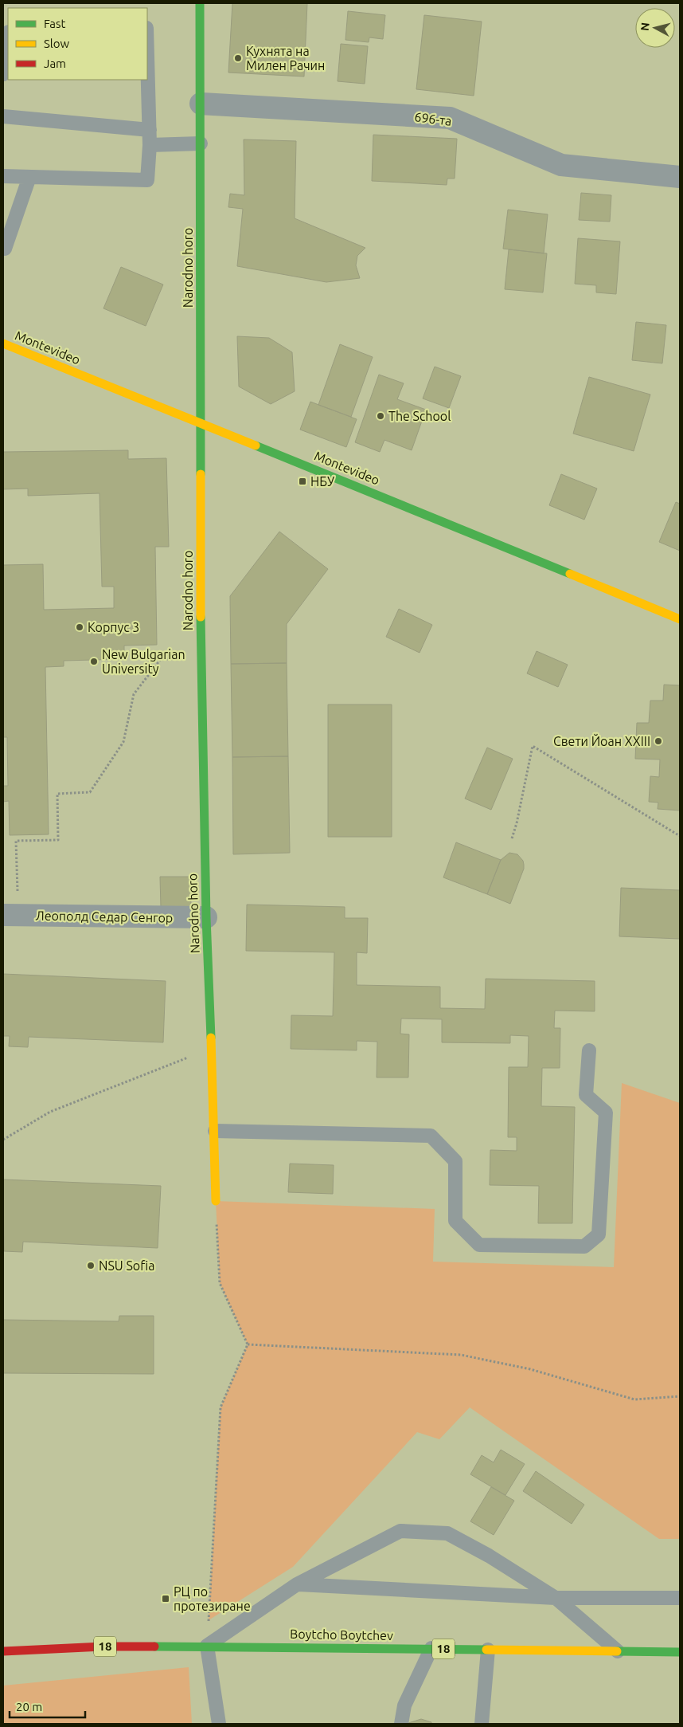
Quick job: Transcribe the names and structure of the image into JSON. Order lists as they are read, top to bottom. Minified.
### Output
{"streets":{"main road":["Narodno horo","Montevideo","Boytcho Boytchev","18"],"street":["696-та","Леополд Седар Сенгор"]},"crossings":[["696-та","Narodno horo"],["Narodno horo","Montevideo"],["Narodno horo","Леополд Седар Сенгор"]],"places":{"other":["Кухнята на Милен Рачин","The School","Корпус 3","New Bulgarian University","Свети Йоан XXIII","NSU Sofia"],"transit":["НБУ","РЦ по протезиране"]},"legend":["Fast","Slow","Jam"],"scale_bar":"20 m","north":"left"}
